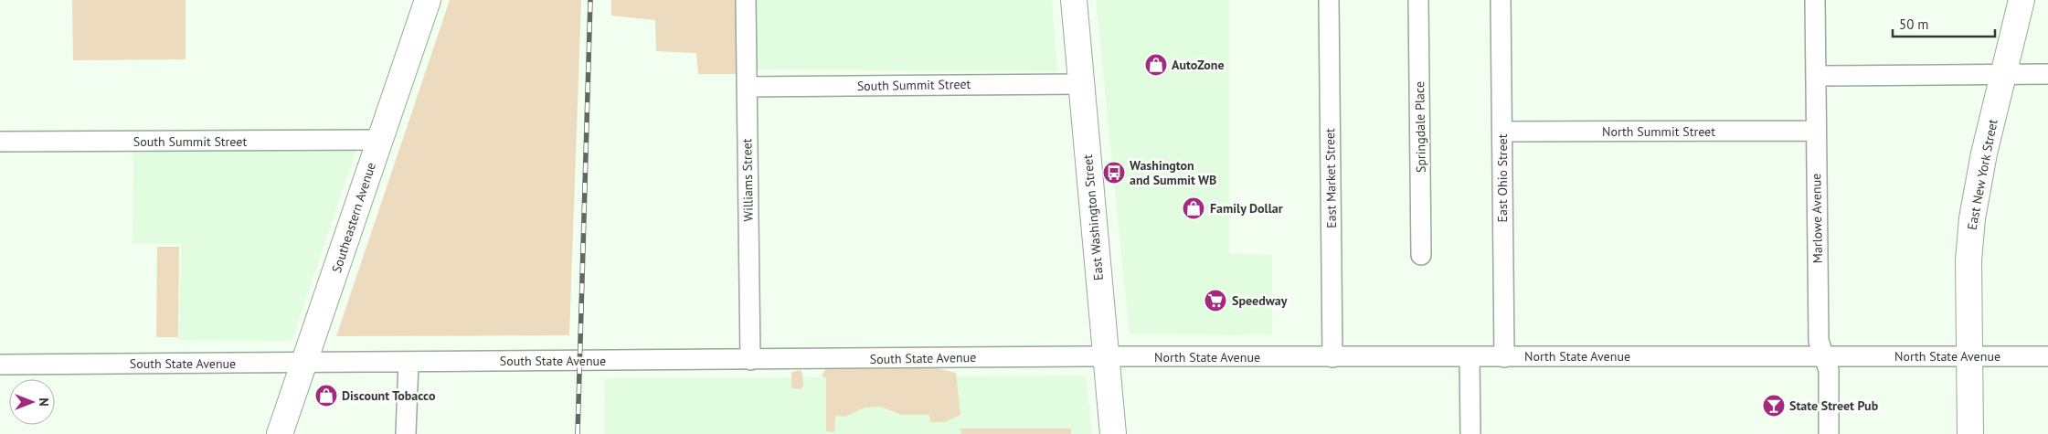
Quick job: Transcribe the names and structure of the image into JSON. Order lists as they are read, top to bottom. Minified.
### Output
{"streets":{"main road":["East New York Street","Southeastern Avenue","East Washington Street"],"street":["South Summit Street","Springdale Place","North Summit Street","East Market Street","East Ohio Street","Williams Street","Marlowe Avenue","North State Avenue","South State Avenue"]},"crossings":[["South Summit Street","Williams Street"],["South Summit Street","Southeastern Avenue"],["South Summit Street","East Washington Street"],["North Summit Street","East Ohio Street"],["North Summit Street","Marlowe Avenue"],["East New York Street","North State Avenue"],["East Market Street","North State Avenue"],["East Ohio Street","North State Avenue"],["Williams Street","South State Avenue"],["Southeastern Avenue","South State Avenue"],["East Washington Street","North State Avenue"],["East Washington Street","South State Avenue"],["Marlowe Avenue","North State Avenue"],["North State Avenue","South State Avenue"]],"places":{"shop":["AutoZone","Family Dollar","Discount Tobacco"],"bus stop":["Washington and Summit WB"],"supermarket":["Speedway"],"bar":["State Street Pub"]},"scale_bar":"50 m","north":"right"}
